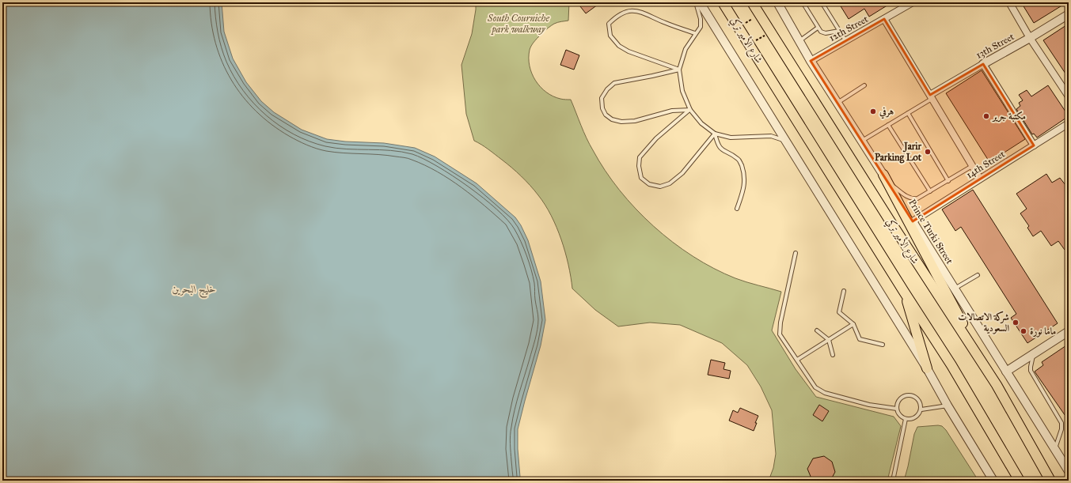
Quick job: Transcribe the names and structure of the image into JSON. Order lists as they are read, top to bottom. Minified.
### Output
{"streets":{"main road":["شارع الأمير تركي"],"street":["12th Street","13th Street","14th Street","Prince Turki Street"]},"crossings":[["12th Street","Prince Turki Street"],["14th Street","Prince Turki Street"]],"water":["خليج البحرين"],"parks":["South Courniche park walkway"],"places":["هرفي","مكتبة جرير","Jarir Parking Lot","شركة الاتصالات السعودية","ماما نورة"]}
